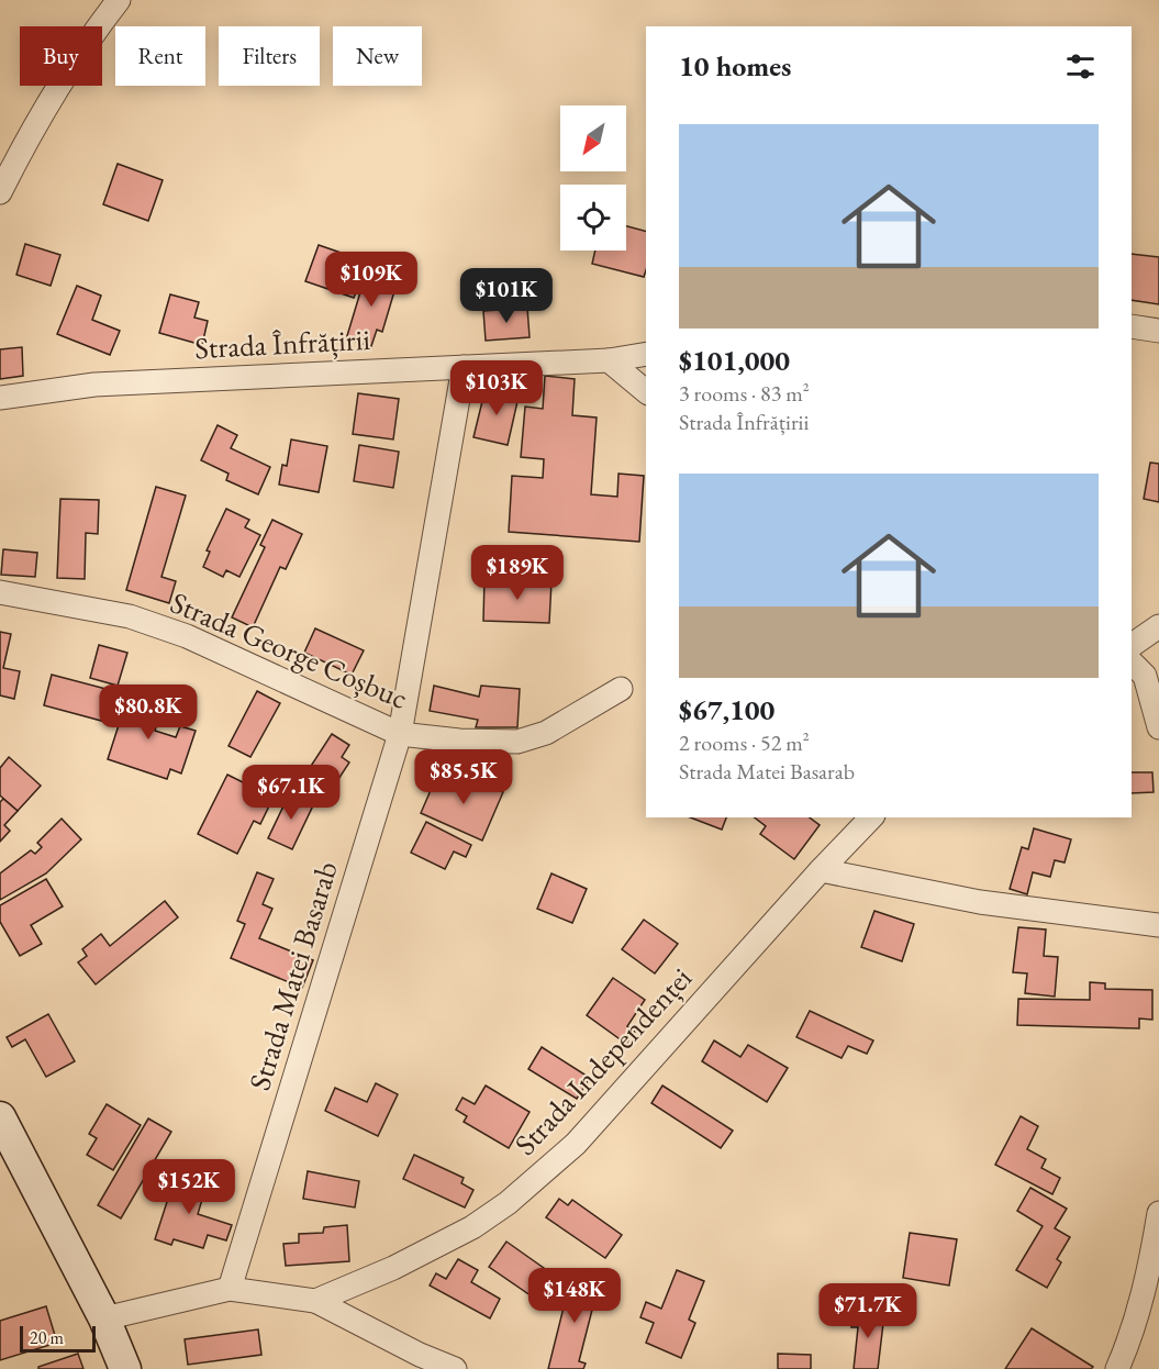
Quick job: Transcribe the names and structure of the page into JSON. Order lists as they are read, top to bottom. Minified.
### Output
{"streets":{"street":["Strada Înfrățirii","Strada George Coșbuc","Strada Matei Basarab","Strada Independenței"]},"crossings":[["Strada Înfrățirii","Strada Matei Basarab"],["Strada George Coșbuc","Strada Matei Basarab"]],"scale_bar":"20 m","north":"bottom left","page":{"chip":["Buy","Rent","Filters","New"],"heading":"10 homes","list":[{"name":"$101,000","note":"3 rooms · 83 m² · Strada Înfrățirii"},{"name":"$67,100","note":"2 rooms · 52 m² · Strada Matei Basarab"}],"price":["$109K","$101K","$103K","$189K","$80.8K","$85.5K","$67.1K","$152K","$148K","$71.7K"],"scale":"20 m"}}
